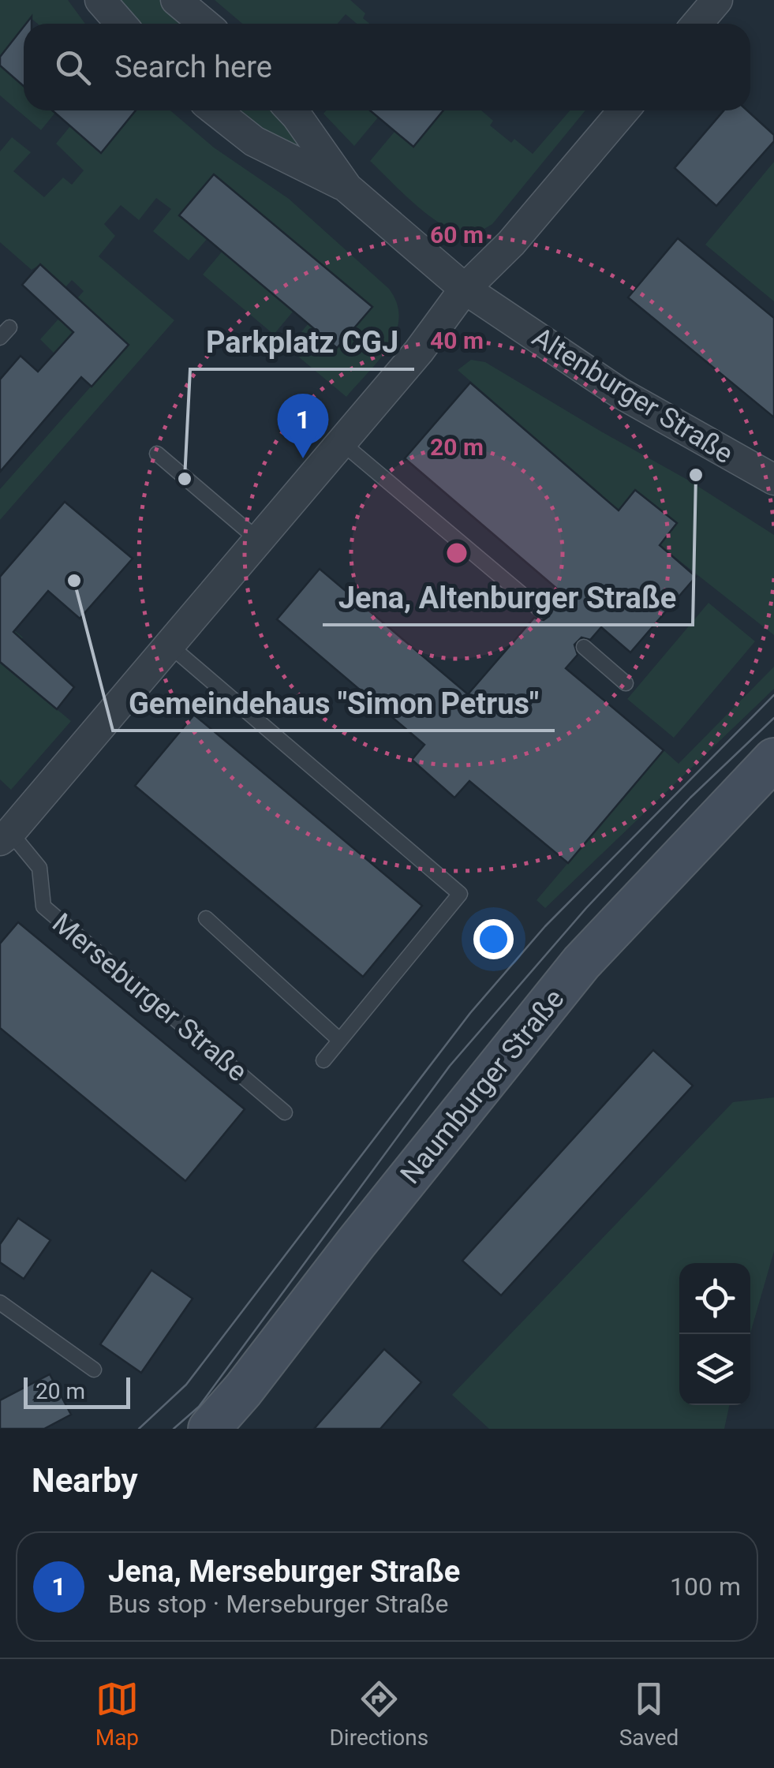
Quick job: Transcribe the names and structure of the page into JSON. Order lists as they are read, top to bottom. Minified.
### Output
{"streets":{"street":["Altenburger Straße","Merseburger Straße","Naumburger Straße"]},"crossings":[["Altenburger Straße","Merseburger Straße"]],"places":["Jena, Altenburger Straße","Parkplatz CGJ","Gemeindehaus \"Simon Petrus\""],"scale_bar":"20 m","page":{"search":"Search here","pins":"1","scale":"20 m","heading":"Nearby","list":[{"mark":"1","name":"Jena, Merseburger Straße","note":"Bus stop · Merseburger Straße","value":"100 m"}],"nav":["Map","Directions","Saved"]},"rings":["60 m","40 m","20 m"]}
